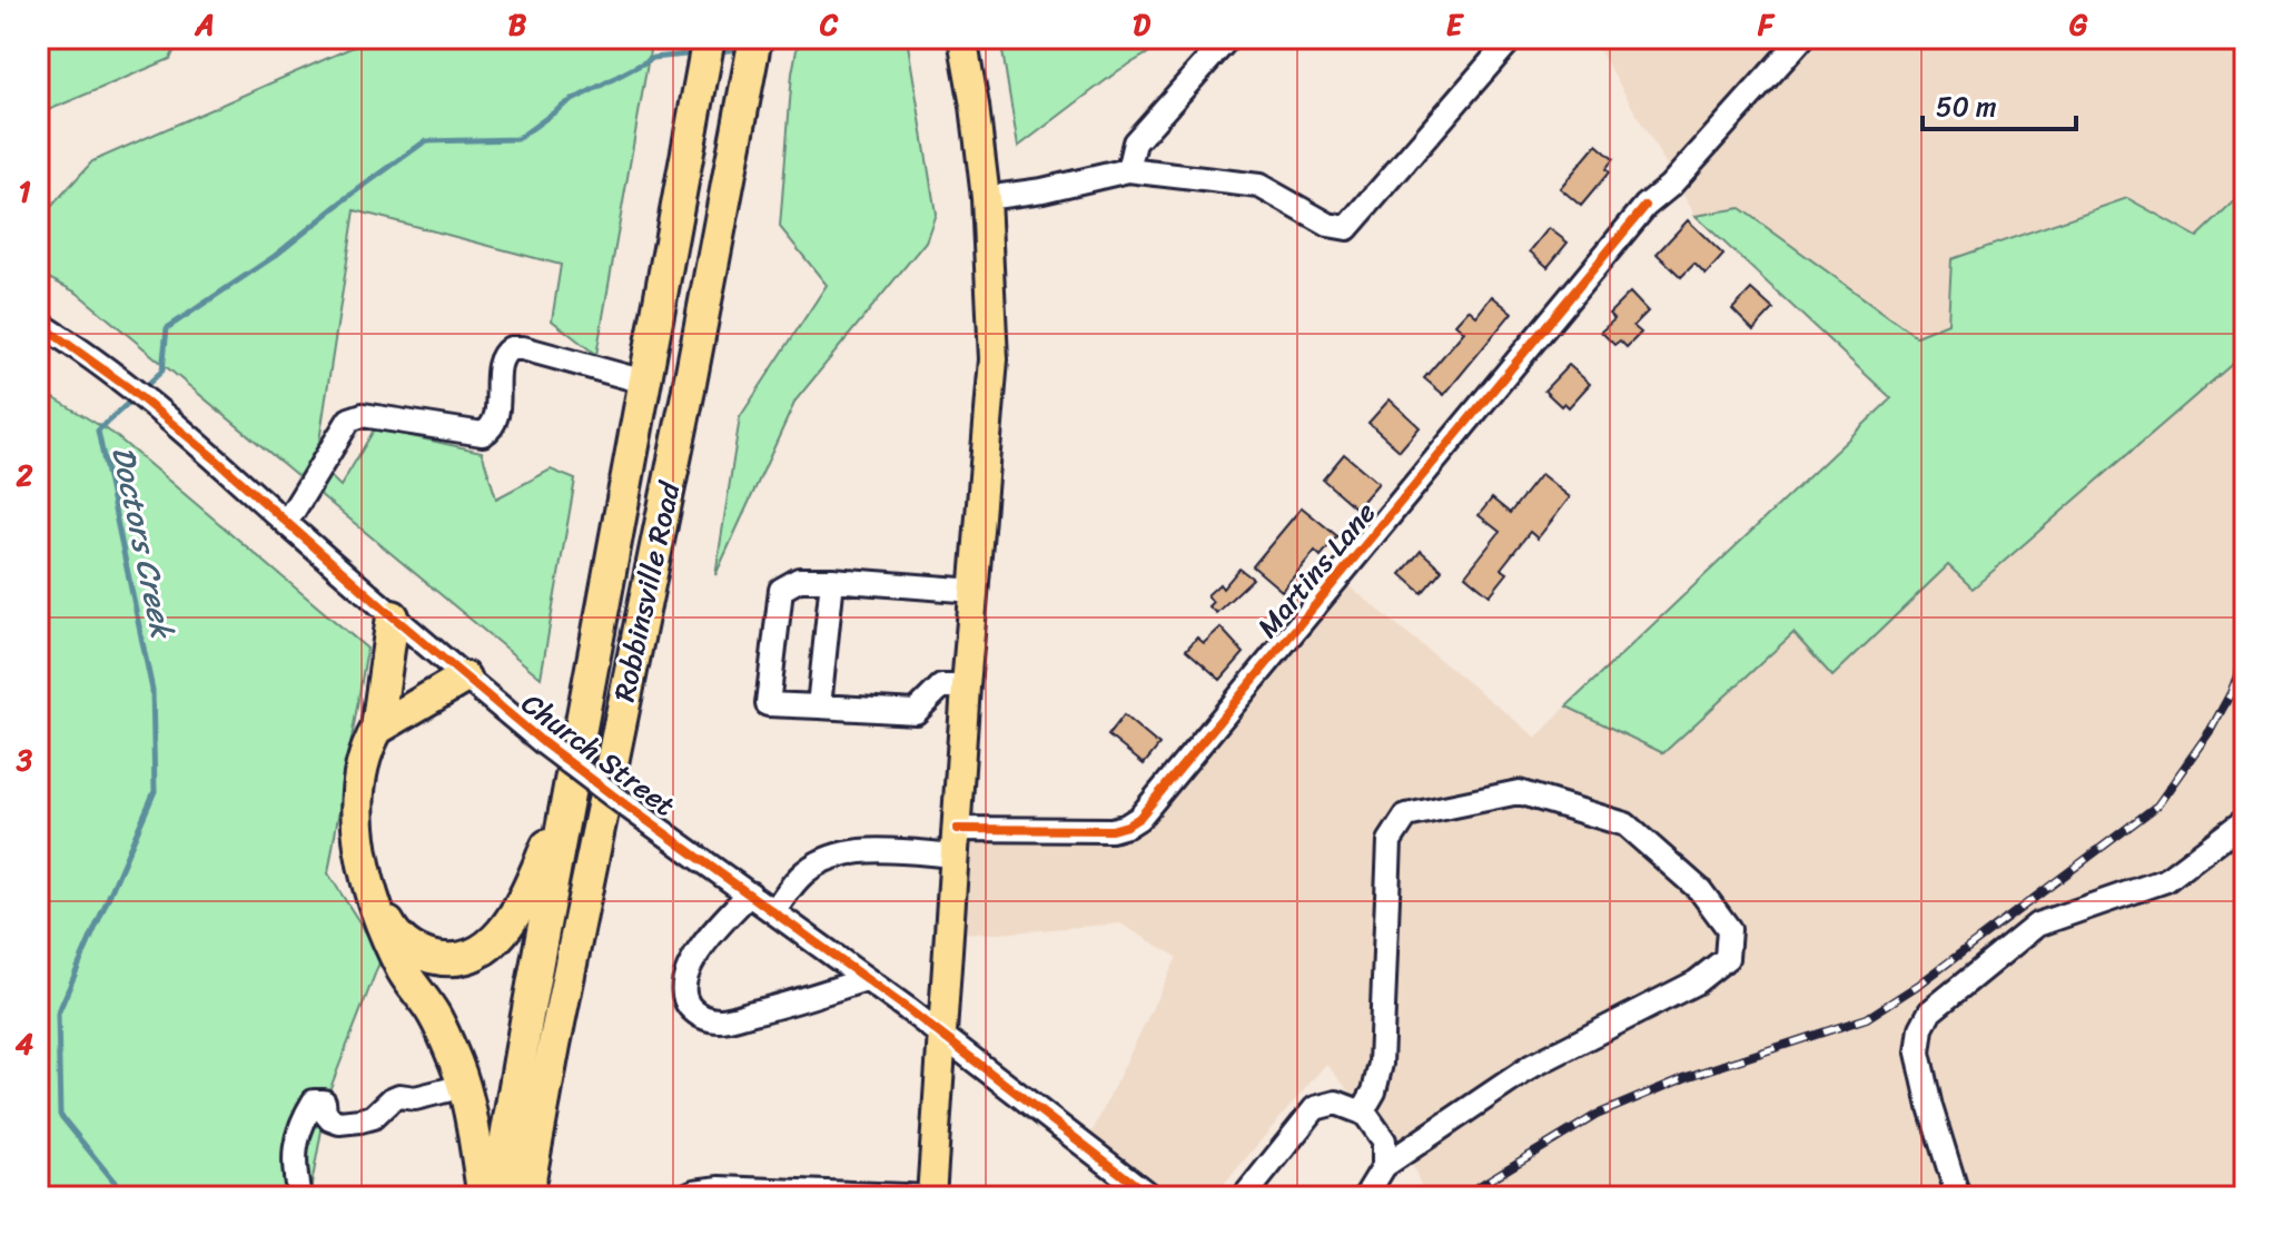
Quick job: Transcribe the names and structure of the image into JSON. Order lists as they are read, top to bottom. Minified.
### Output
{"streets":{"highway":["Robbinsville Road"],"street":["Martins Lane","Church Street"]},"crossings":[["Martins Lane","Church Street"]],"water":["Doctors Creek"],"scale_bar":"50 m","grid":{"columns":["A","B","C","D","E","F","G"],"rows":["1","2","3","4"]}}
